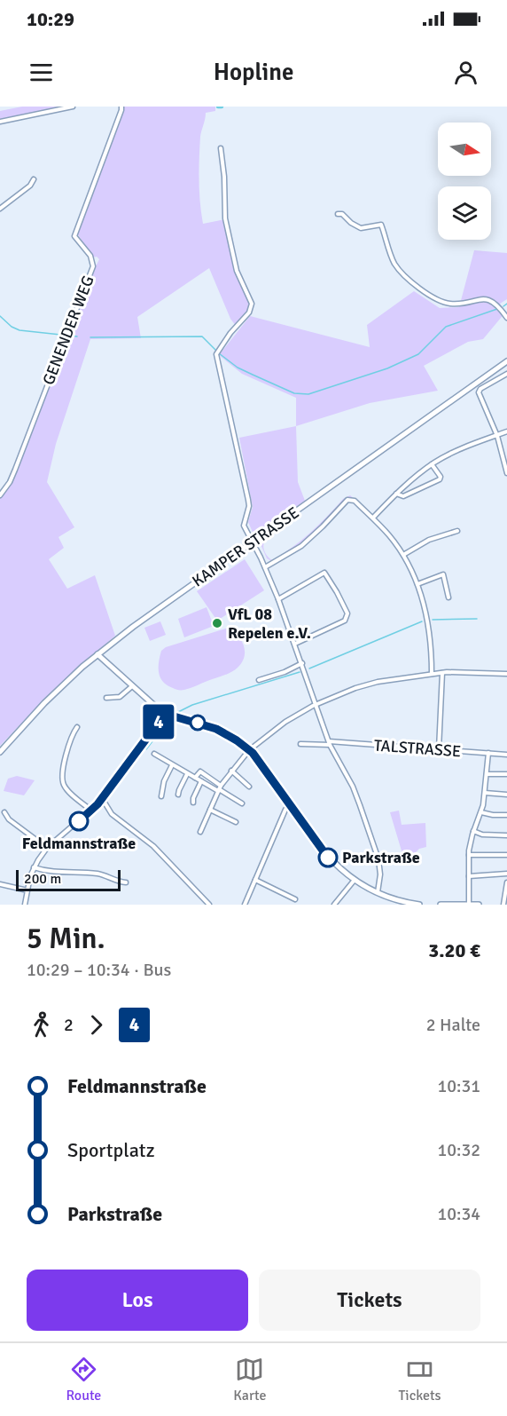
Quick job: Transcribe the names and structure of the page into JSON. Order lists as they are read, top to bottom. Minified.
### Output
{"streets":{"main road":["KAMPER STRASSE"],"street":["GENENDER WEG","TALSTRASSE"]},"places":["VfL 08 Repelen e.V.","Feldmannstraße","Parkstraße"],"lines":["bus line 4"],"scale_bar":"200 m","north":"right","page":{"status":"10:29","header":"Hopline","on_map":"4","scale":"200 m","heading":["5 Min.","10:29 – 10:34 · Bus","3.20 €"],"legs":["2","4","2 Halte"],"list":[{"name":"Feldmannstraße","value":"10:31"},{"name":"Sportplatz","value":"10:32"},{"name":"Parkstraße","value":"10:34"}],"buttons":["Los","Tickets"],"tabs":["Route","Karte","Tickets"]}}
